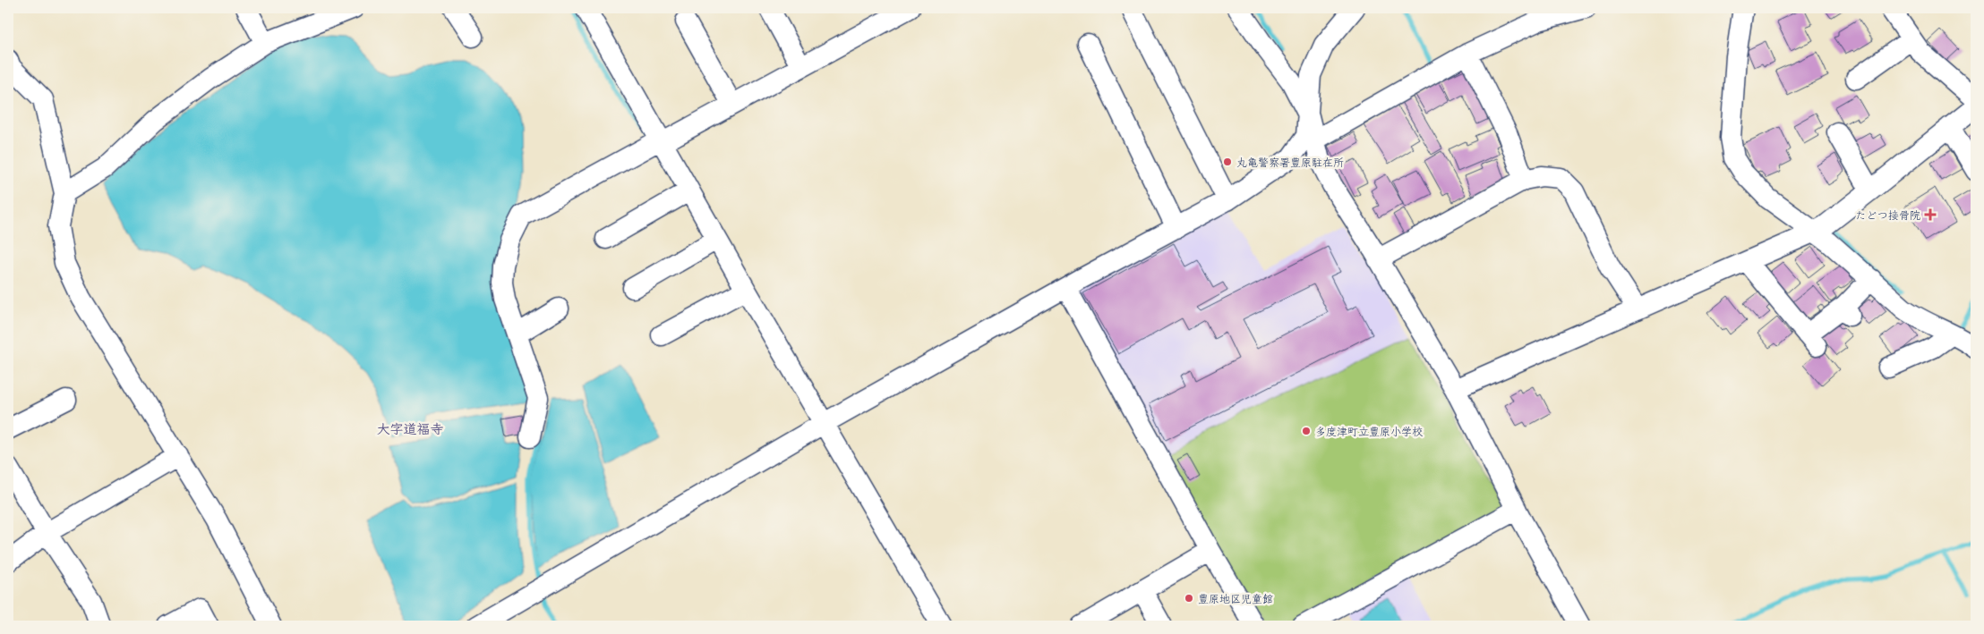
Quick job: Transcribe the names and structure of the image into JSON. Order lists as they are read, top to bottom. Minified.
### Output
{"districts":["大字道福寺"],"places":{"other":["丸亀警察署豊原駐在所","多度津町立豊原小学校","豊原地区児童館"],"health":["たどつ接骨院"]}}
